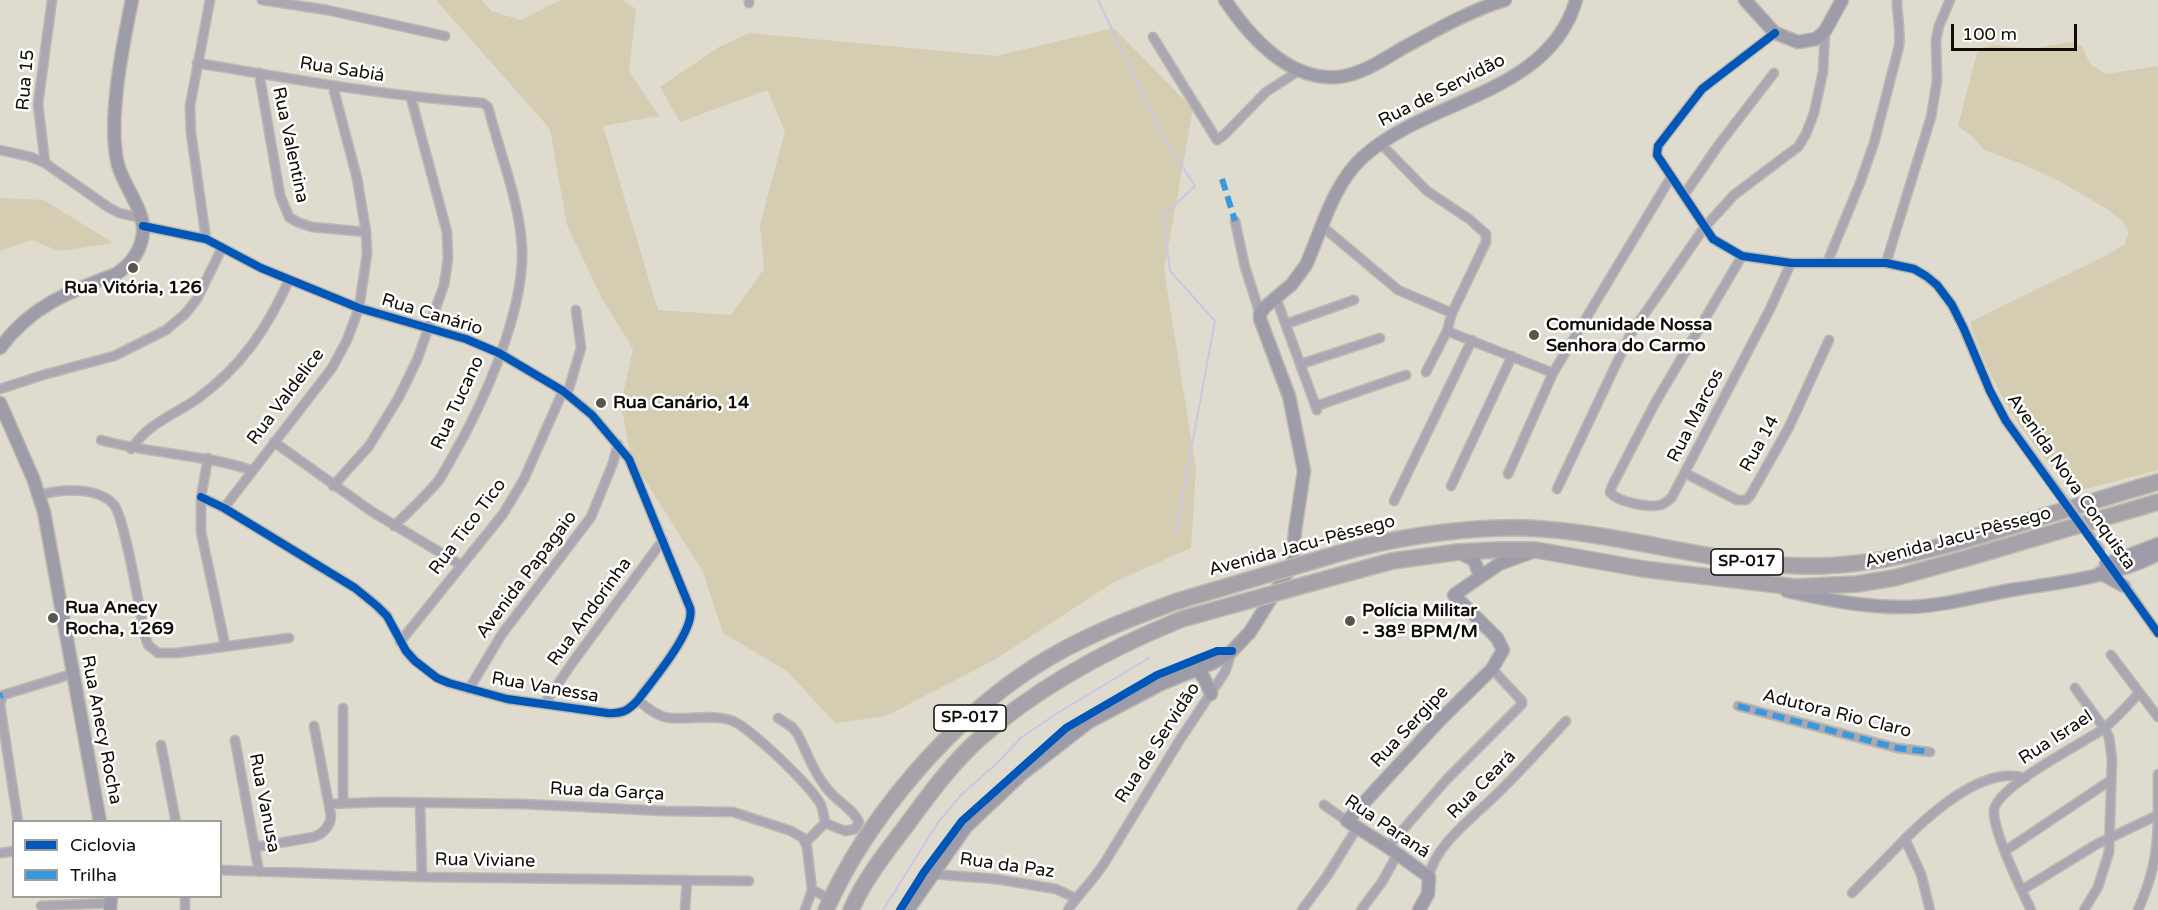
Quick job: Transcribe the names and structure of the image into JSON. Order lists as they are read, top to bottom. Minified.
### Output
{"streets":{"highway":["Avenida Jacu-Pêssego","SP-017"],"street":["Rua Sabiá","Rua 15","Rua de Servidão","Rua Valentina","Rua Canário","Rua Valdelice","Rua Tucano","Rua Marcos","Rua 14","Avenida Nova Conquista","Rua Tico Tico","Avenida Papagaio","Rua Andorinha","Rua Vanessa","Adutora Rio Claro","Rua Sergipe","Rua Anecy Rocha","Rua Israel","Rua Ceará","Rua da Garça","Rua Vanusa","Rua Paraná","Rua Viviane","Rua da Paz"]},"crossings":[["Rua Sabiá","Rua Valentina"],["Rua Sabiá","Rua Valdelice"],["Rua Sabiá","Rua Tucano"],["Rua 15","Rua Canário"],["Rua de Servidão","Rua da Paz"],["Rua Valentina","Rua Valdelice"],["Rua Canário","Rua Valdelice"],["Rua Canário","Rua Tucano"],["Rua Canário","Rua Tico Tico"],["Rua Canário","Avenida Papagaio"],["Rua Canário","Rua Andorinha"],["Rua Canário","Rua Vanessa"],["Rua Valdelice","Rua Vanessa"],["Rua Marcos","Rua 14"],["Rua Marcos","Avenida Nova Conquista"],["Rua Tico Tico","Rua Vanessa"],["Avenida Papagaio","Rua Vanessa"],["Rua Andorinha","Rua Vanessa"],["Rua Sergipe","Rua Paraná"],["Rua Ceará","Rua Paraná"],["Rua Vanusa","Rua Viviane"]],"places":["Rua Vitória, 126","Comunidade Nossa Senhora do Carmo","Rua Canário, 14","Rua Anecy Rocha, 1269","Polícia Militar - 38º BPM/M"],"legend":["Ciclovia","Trilha"],"scale_bar":"100 m"}
